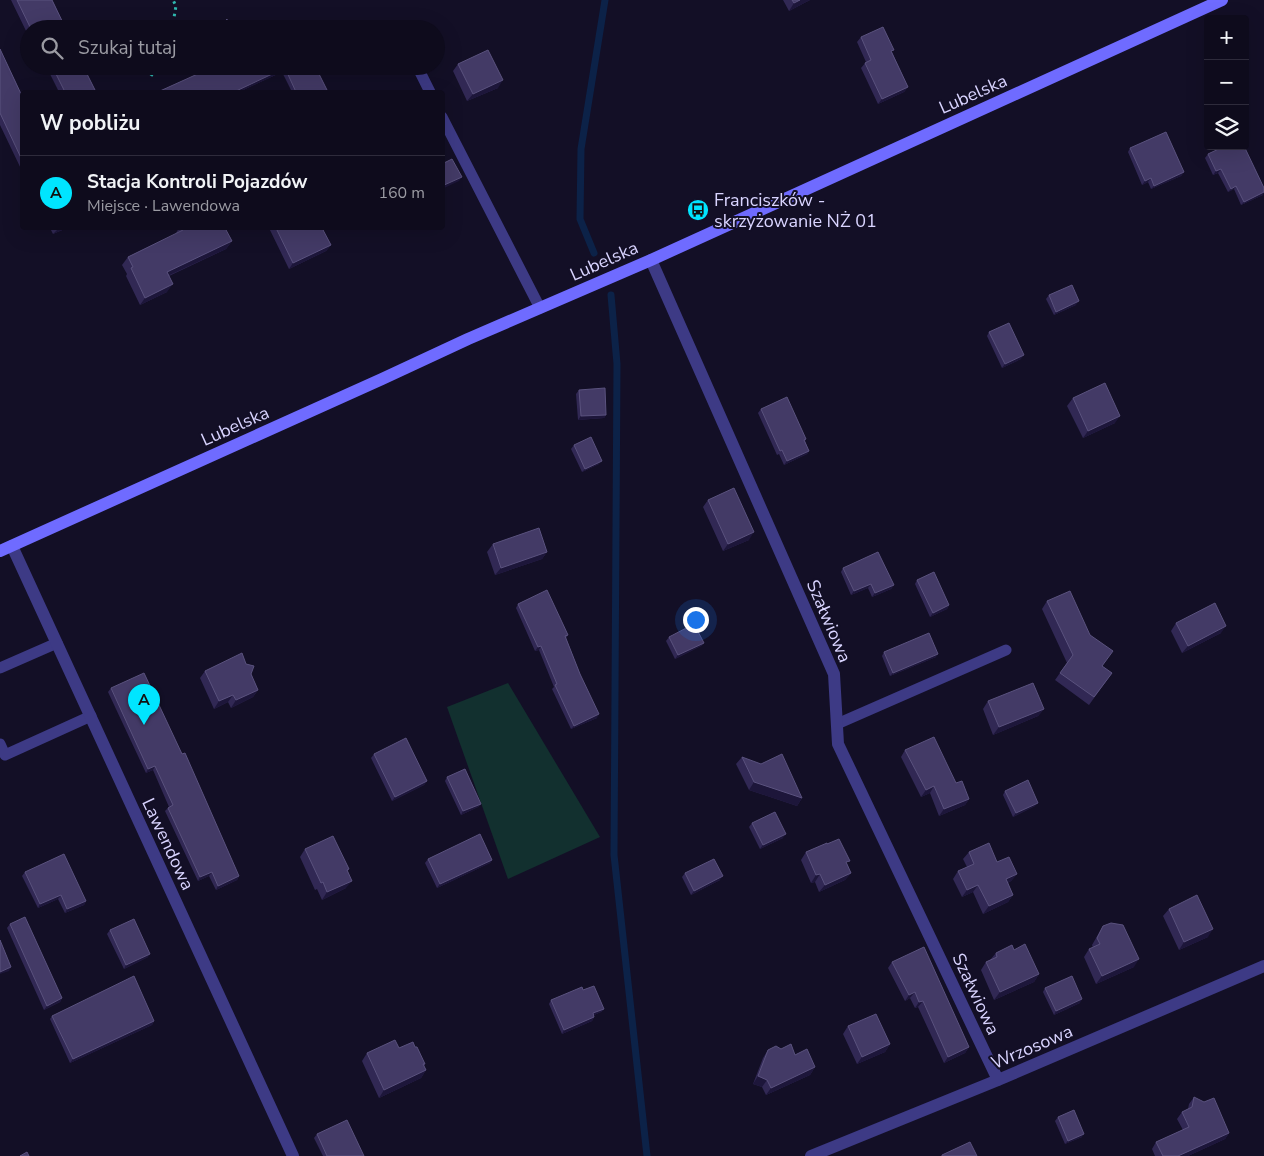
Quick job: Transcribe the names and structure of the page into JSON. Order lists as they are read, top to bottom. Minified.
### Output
{"streets":{"main road":["Lubelska"],"street":["Szałwiowa","Lawendowa","Wrzosowa"]},"crossings":[["Lubelska","Szałwiowa"],["Lubelska","Lawendowa"],["Szałwiowa","Wrzosowa"]],"places":{"bus stop":["Franciszków - skrzyżowanie NŻ 01"]},"page":{"map_buttons":["+","−"],"search":"Szukaj tutaj","heading":"W pobliżu","list":[{"mark":"A","name":"Stacja Kontroli Pojazdów","note":"Miejsce · Lawendowa","value":"160 m"}],"pins":"A"}}
